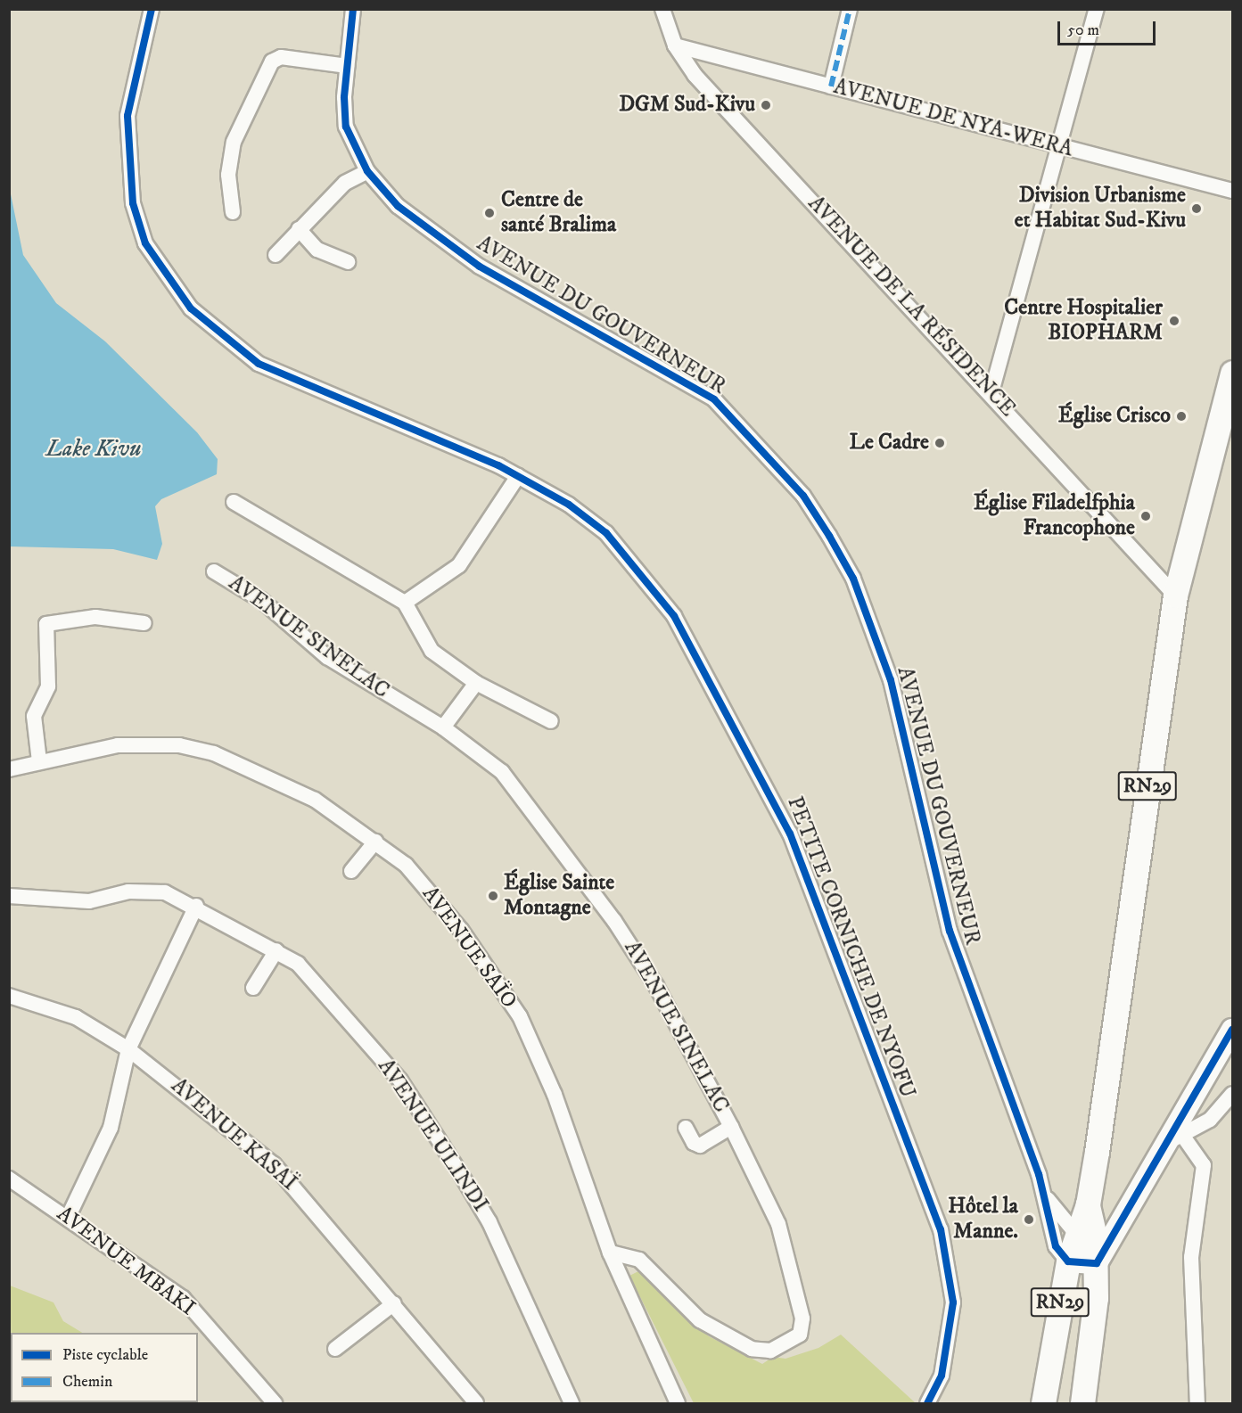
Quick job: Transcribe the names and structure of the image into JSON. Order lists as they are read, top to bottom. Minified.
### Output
{"streets":{"main road":["RN29"],"street":["AVENUE DE NYA-WERA","AVENUE DE LA RÉSIDENCE","AVENUE DU GOUVERNEUR","AVENUE SINELAC","AVENUE SAÏO","PETITE CORNICHE DE NYOFU","AVENUE KASAÏ","AVENUE ULINDI","AVENUE MBAKI"]},"crossings":[["AVENUE DE NYA-WERA","AVENUE DE LA RÉSIDENCE"],["AVENUE DE LA RÉSIDENCE","RN29"],["AVENUE DU GOUVERNEUR","RN29"],["AVENUE SINELAC","AVENUE SAÏO"]],"water":["Lake Kivu"],"places":["DGM Sud-Kivu","Division Urbanisme et Habitat Sud-Kivu","Centre de santé Bralima","Centre Hospitalier BIOPHARM","Église Crisco","Le Cadre","Église Filadelfphia Francophone","Église Sainte Montagne","Hôtel la Manne."],"legend":["Piste cyclable","Chemin"],"scale_bar":"50 m"}
